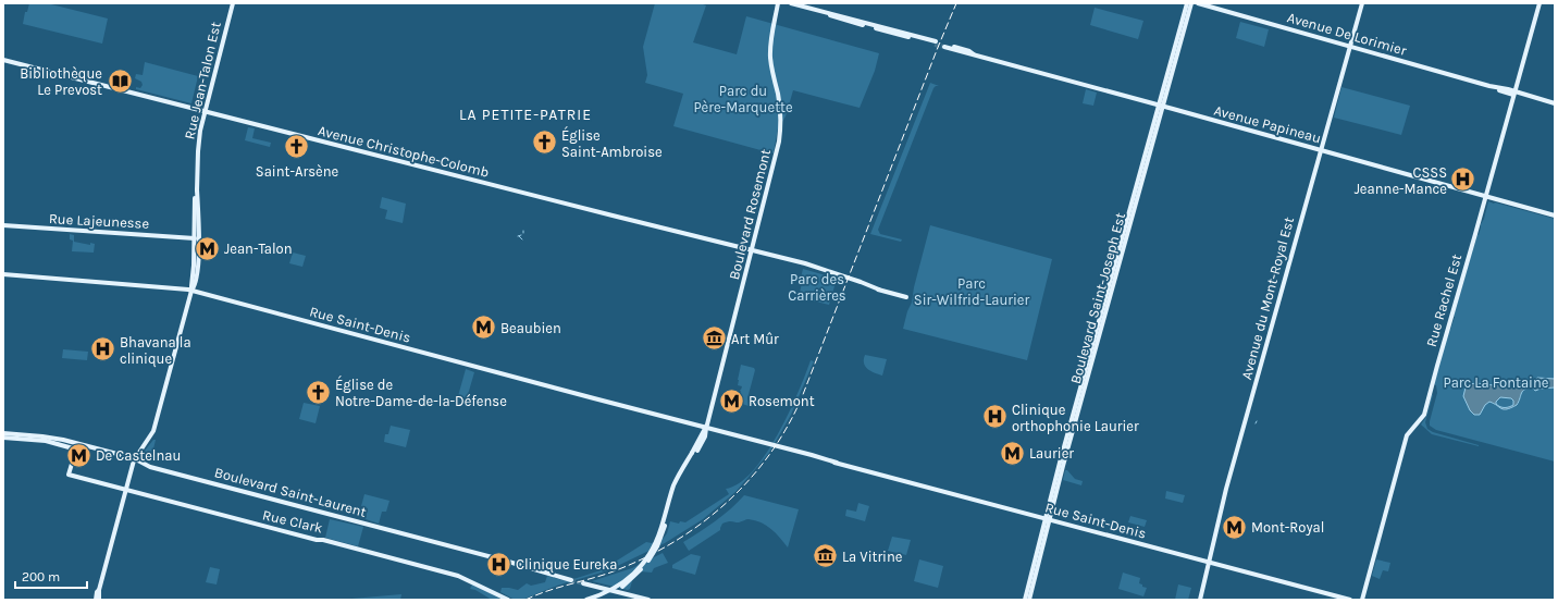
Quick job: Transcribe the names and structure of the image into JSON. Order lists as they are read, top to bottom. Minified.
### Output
{"streets":{"main road":["Avenue De Lorimier","Rue Jean-Talon Est","Avenue Papineau","Avenue Christophe-Colomb","Boulevard Rosemont","Rue Lajeunesse","Boulevard Saint-Joseph Est","Avenue du Mont-Royal Est","Rue Rachel Est","Rue Saint-Denis","Boulevard Saint-Laurent","Rue Clark"]},"crossings":[["Avenue De Lorimier","Avenue du Mont-Royal Est"],["Avenue De Lorimier","Rue Rachel Est"],["Rue Jean-Talon Est","Avenue Christophe-Colomb"],["Rue Jean-Talon Est","Rue Lajeunesse"],["Rue Jean-Talon Est","Rue Saint-Denis"],["Rue Jean-Talon Est","Boulevard Saint-Laurent"],["Avenue Papineau","Boulevard Saint-Joseph Est"],["Avenue Papineau","Avenue du Mont-Royal Est"],["Avenue Papineau","Rue Rachel Est"],["Avenue Christophe-Colomb","Boulevard Rosemont"],["Boulevard Rosemont","Rue Saint-Denis"],["Boulevard Saint-Joseph Est","Rue Saint-Denis"],["Avenue du Mont-Royal Est","Rue Saint-Denis"]],"districts":["LA PETITE-PATRIE"],"parks":["Parc du Père-Marquette","Parc des Carrières","Parc Sir-Wilfrid-Laurier","Parc La Fontaine"],"places":{"library":["Bibliothèque Le Prevost"],"church":["Église Saint-Ambroise","Saint-Arsène","Église de Notre-Dame-de-la-Défense"],"hospital":["CSSS Jeanne-Mance","Bhavana la clinique","Clinique orthophonie Laurier","Clinique Eureka"],"metro station":["Jean-Talon","Beaubien","Rosemont","Laurier","De Castelnau","Mont-Royal"],"museum":["Art Mûr","La Vitrine"]},"scale_bar":"200 m"}
